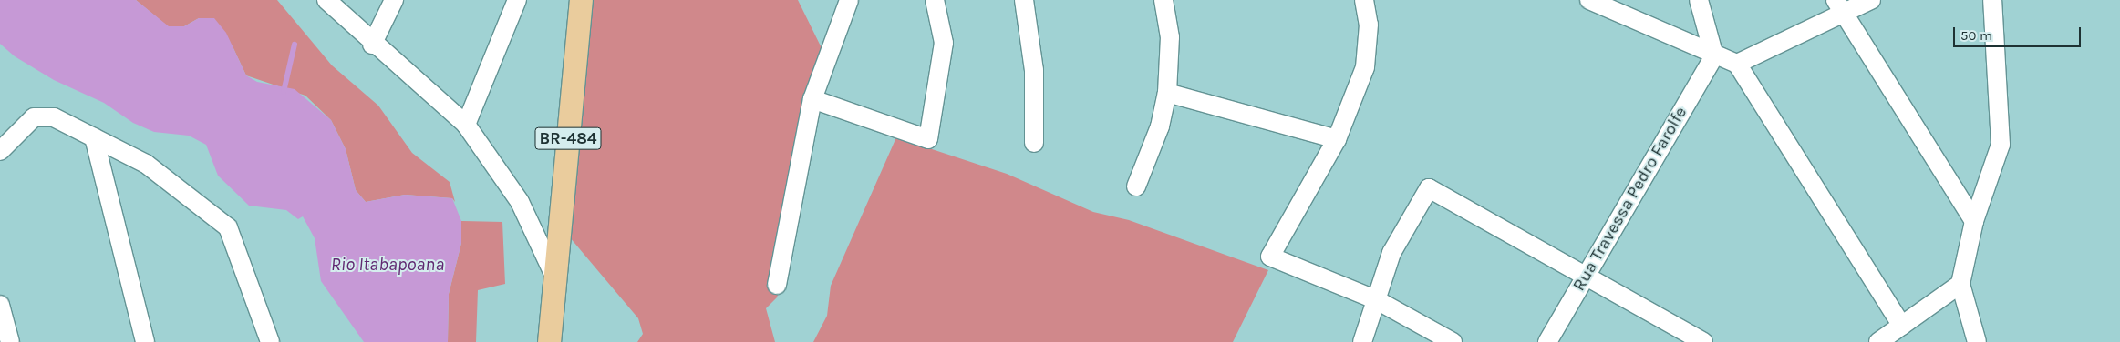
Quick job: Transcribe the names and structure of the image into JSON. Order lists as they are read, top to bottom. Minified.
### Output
{"streets":{"main road":["BR-484"],"street":["Rua Travessa Pedro Farolfe"]},"water":["Rio Itabapoana"],"scale_bar":"50 m"}
